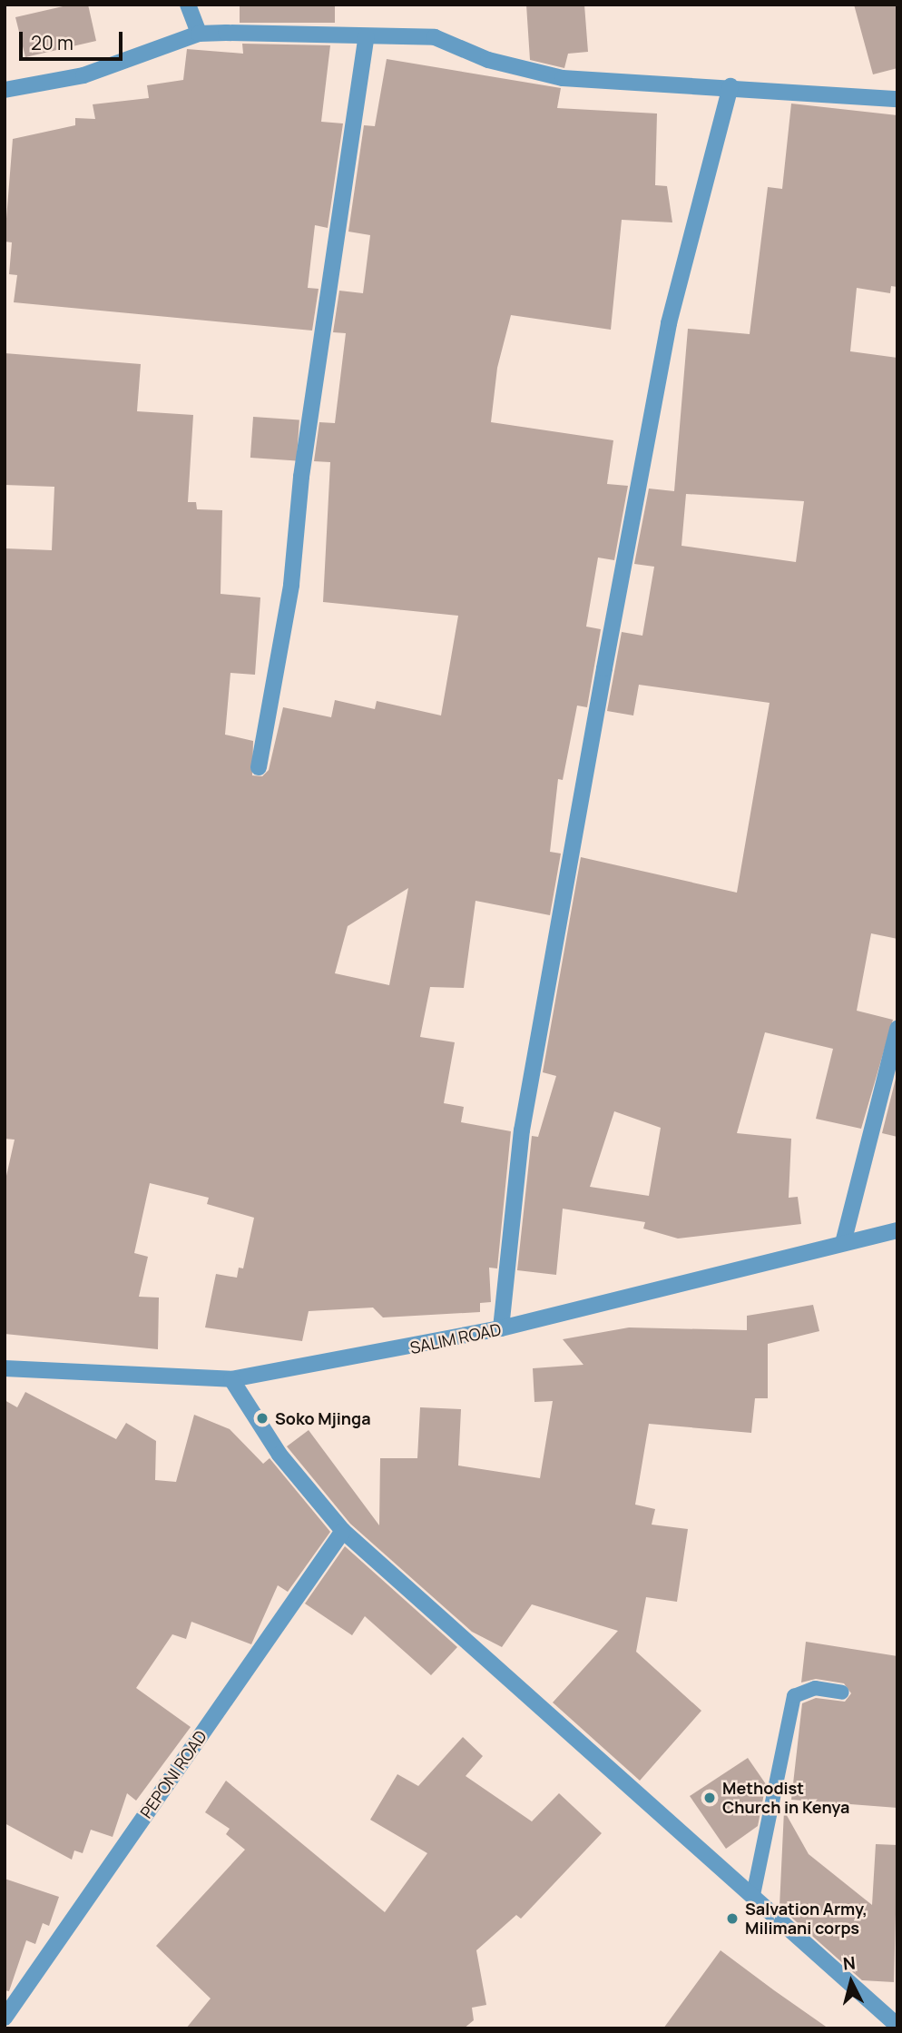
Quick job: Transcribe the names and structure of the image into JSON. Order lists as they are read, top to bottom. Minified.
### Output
{"streets":{"street":["SALIM ROAD","PEPONI ROAD"]},"places":["Soko Mjinga","Methodist Church in Kenya","Salvation Army, Milimani corps"],"scale_bar":"20 m","north":"top"}
